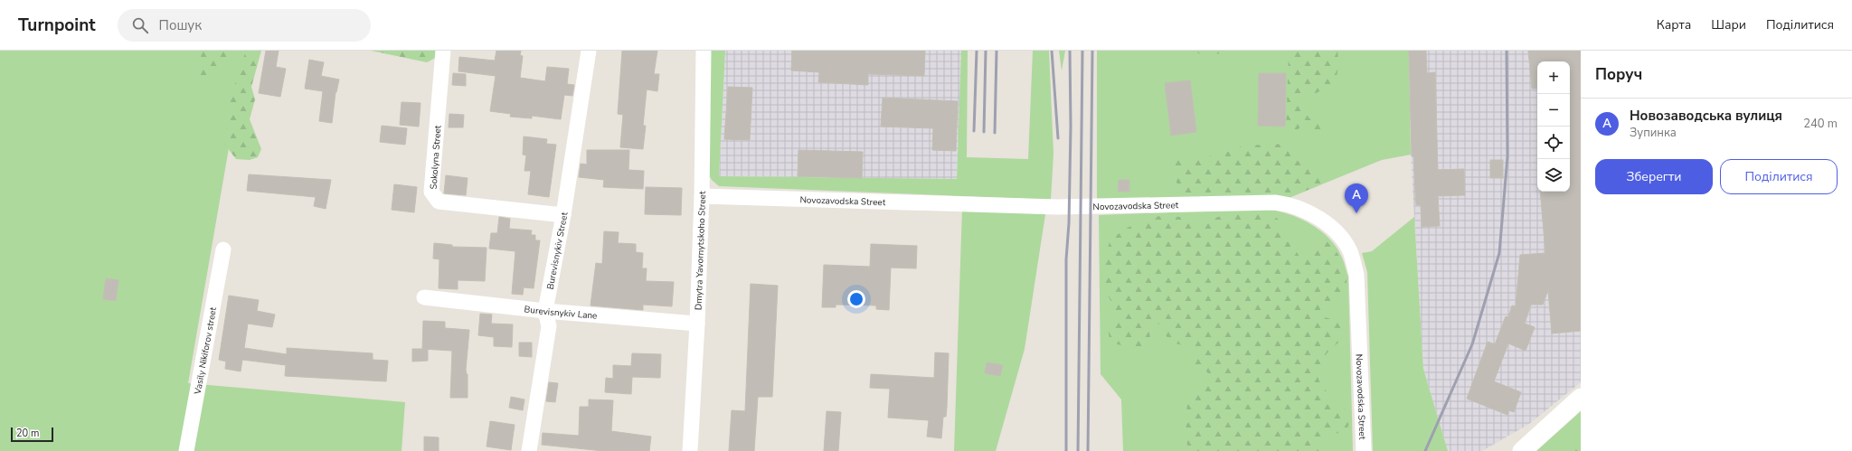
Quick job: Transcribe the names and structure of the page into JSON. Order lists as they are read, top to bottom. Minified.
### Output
{"streets":{"street":["Sokolyna Street","Novozavodska Street","Burevisnykiv Street","Dmytra Yavornytskoho Street","Burevisnykiv Lane","Vasily Nikiforov street"]},"crossings":[["Sokolyna Street","Burevisnykiv Street"],["Novozavodska Street","Dmytra Yavornytskoho Street"],["Burevisnykiv Street","Burevisnykiv Lane"],["Dmytra Yavornytskoho Street","Burevisnykiv Lane"]],"scale_bar":"20 m","page":{"header":"Turnpoint","search":"Пошук","nav":["Карта","Шари","Поділитися"],"heading":"Поруч","map_buttons":["+","−"],"list":[{"mark":"A","name":"Новозаводська вулиця","note":"Зупинка","value":"240 m"}],"buttons":["Зберегти","Поділитися"],"pins":"A","scale":"20 m"}}
